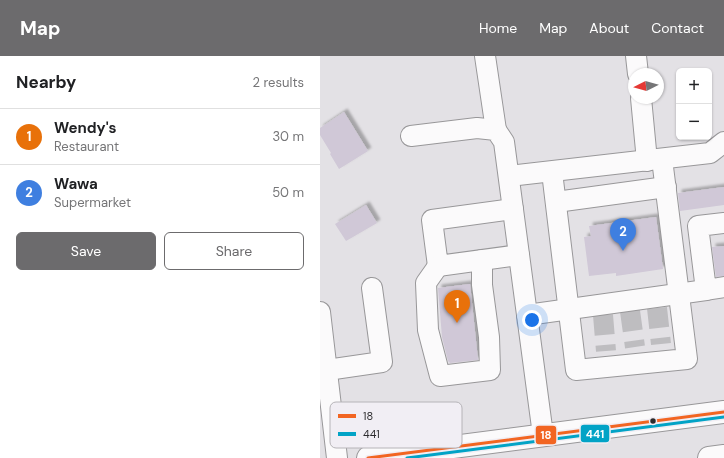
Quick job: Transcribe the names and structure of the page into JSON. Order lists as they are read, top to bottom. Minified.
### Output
{"lines":["transit line 18","transit line 441"],"legend":["18","441"],"north":"left","page":{"header":"Map","nav":["Home","Map","About","Contact"],"heading":["Nearby","2 results"],"map_buttons":["+","−"],"list":[{"mark":"1","name":"Wendy's","note":"Restaurant","value":"30 m"},{"mark":"2","name":"Wawa","note":"Supermarket","value":"50 m"}],"pins":["2","1"],"buttons":["Save","Share"]}}
